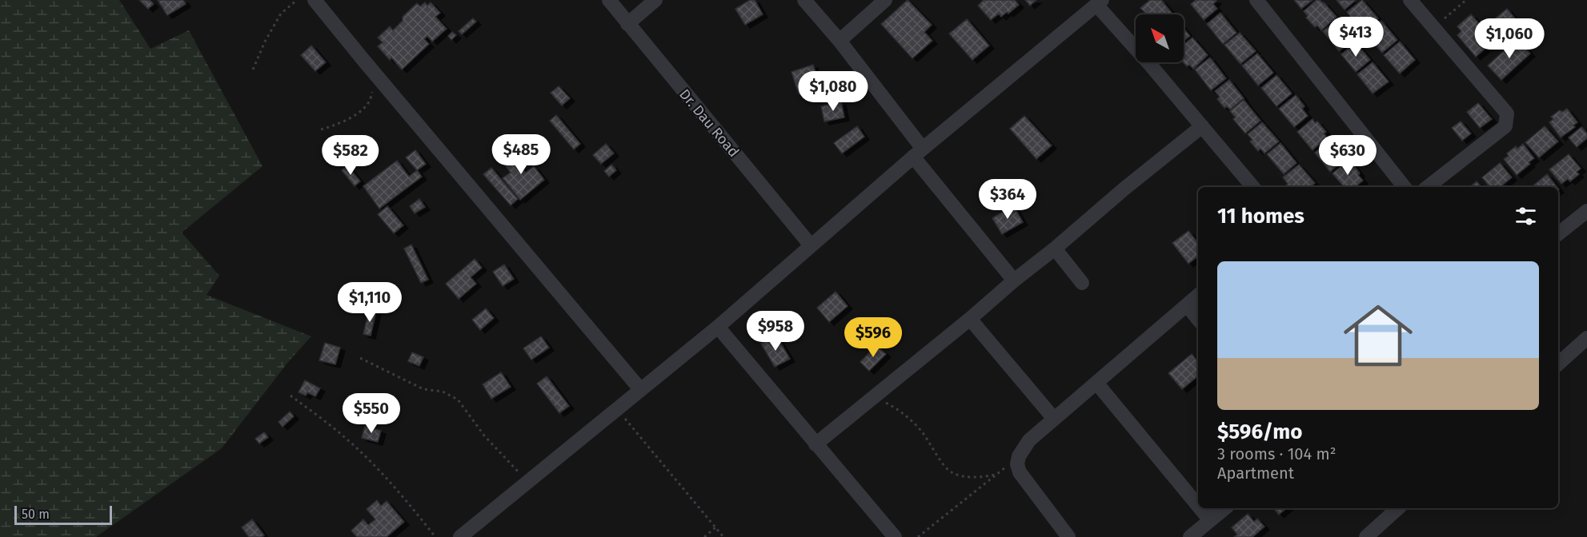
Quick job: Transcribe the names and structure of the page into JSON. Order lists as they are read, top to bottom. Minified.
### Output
{"streets":{"street":["Dr. Dau Road"]},"scale_bar":"50 m","north":"top left","page":{"price":["$413","$1,060","$1,080","$485","$582","$630","$364","$1,110","$958","$596","$550"],"heading":"11 homes","list":[{"name":"$596/mo","note":"3 rooms · 104 m² · Apartment"}],"scale":"50 m"}}
